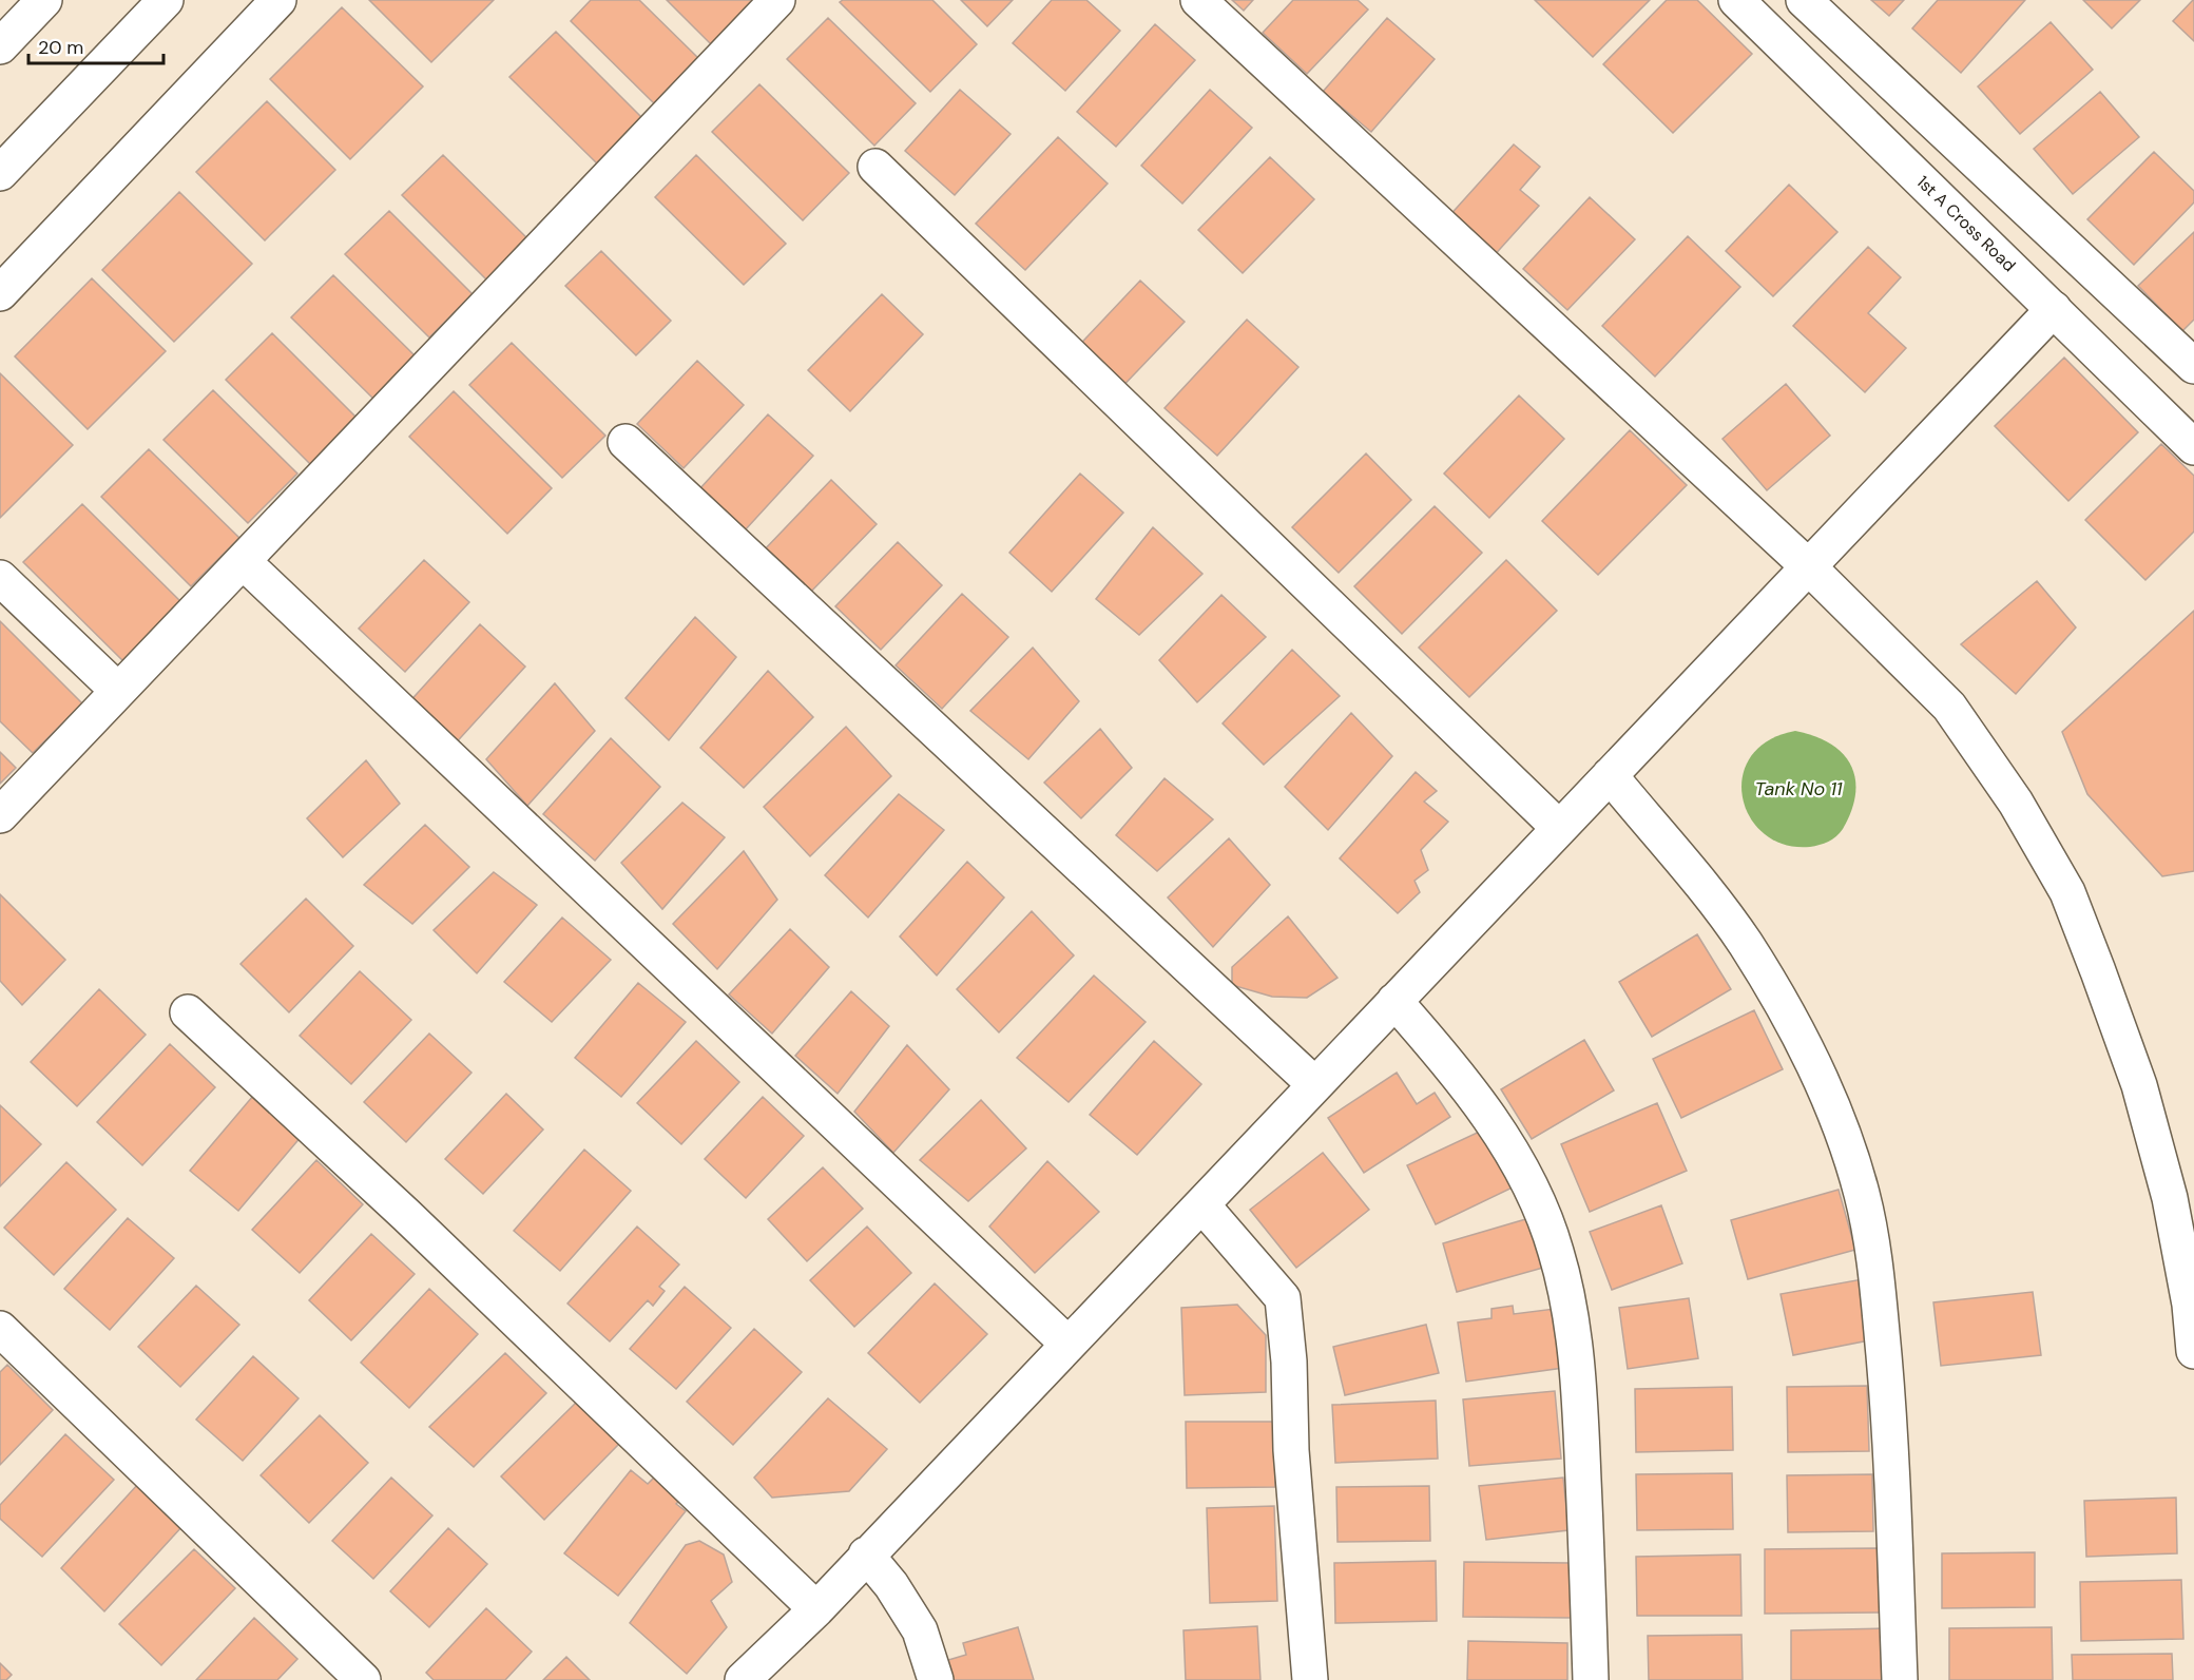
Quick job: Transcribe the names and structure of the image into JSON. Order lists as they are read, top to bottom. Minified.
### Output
{"streets":{"street":["1st A Cross Road"]},"water":["Tank No 11"],"scale_bar":"20 m"}
